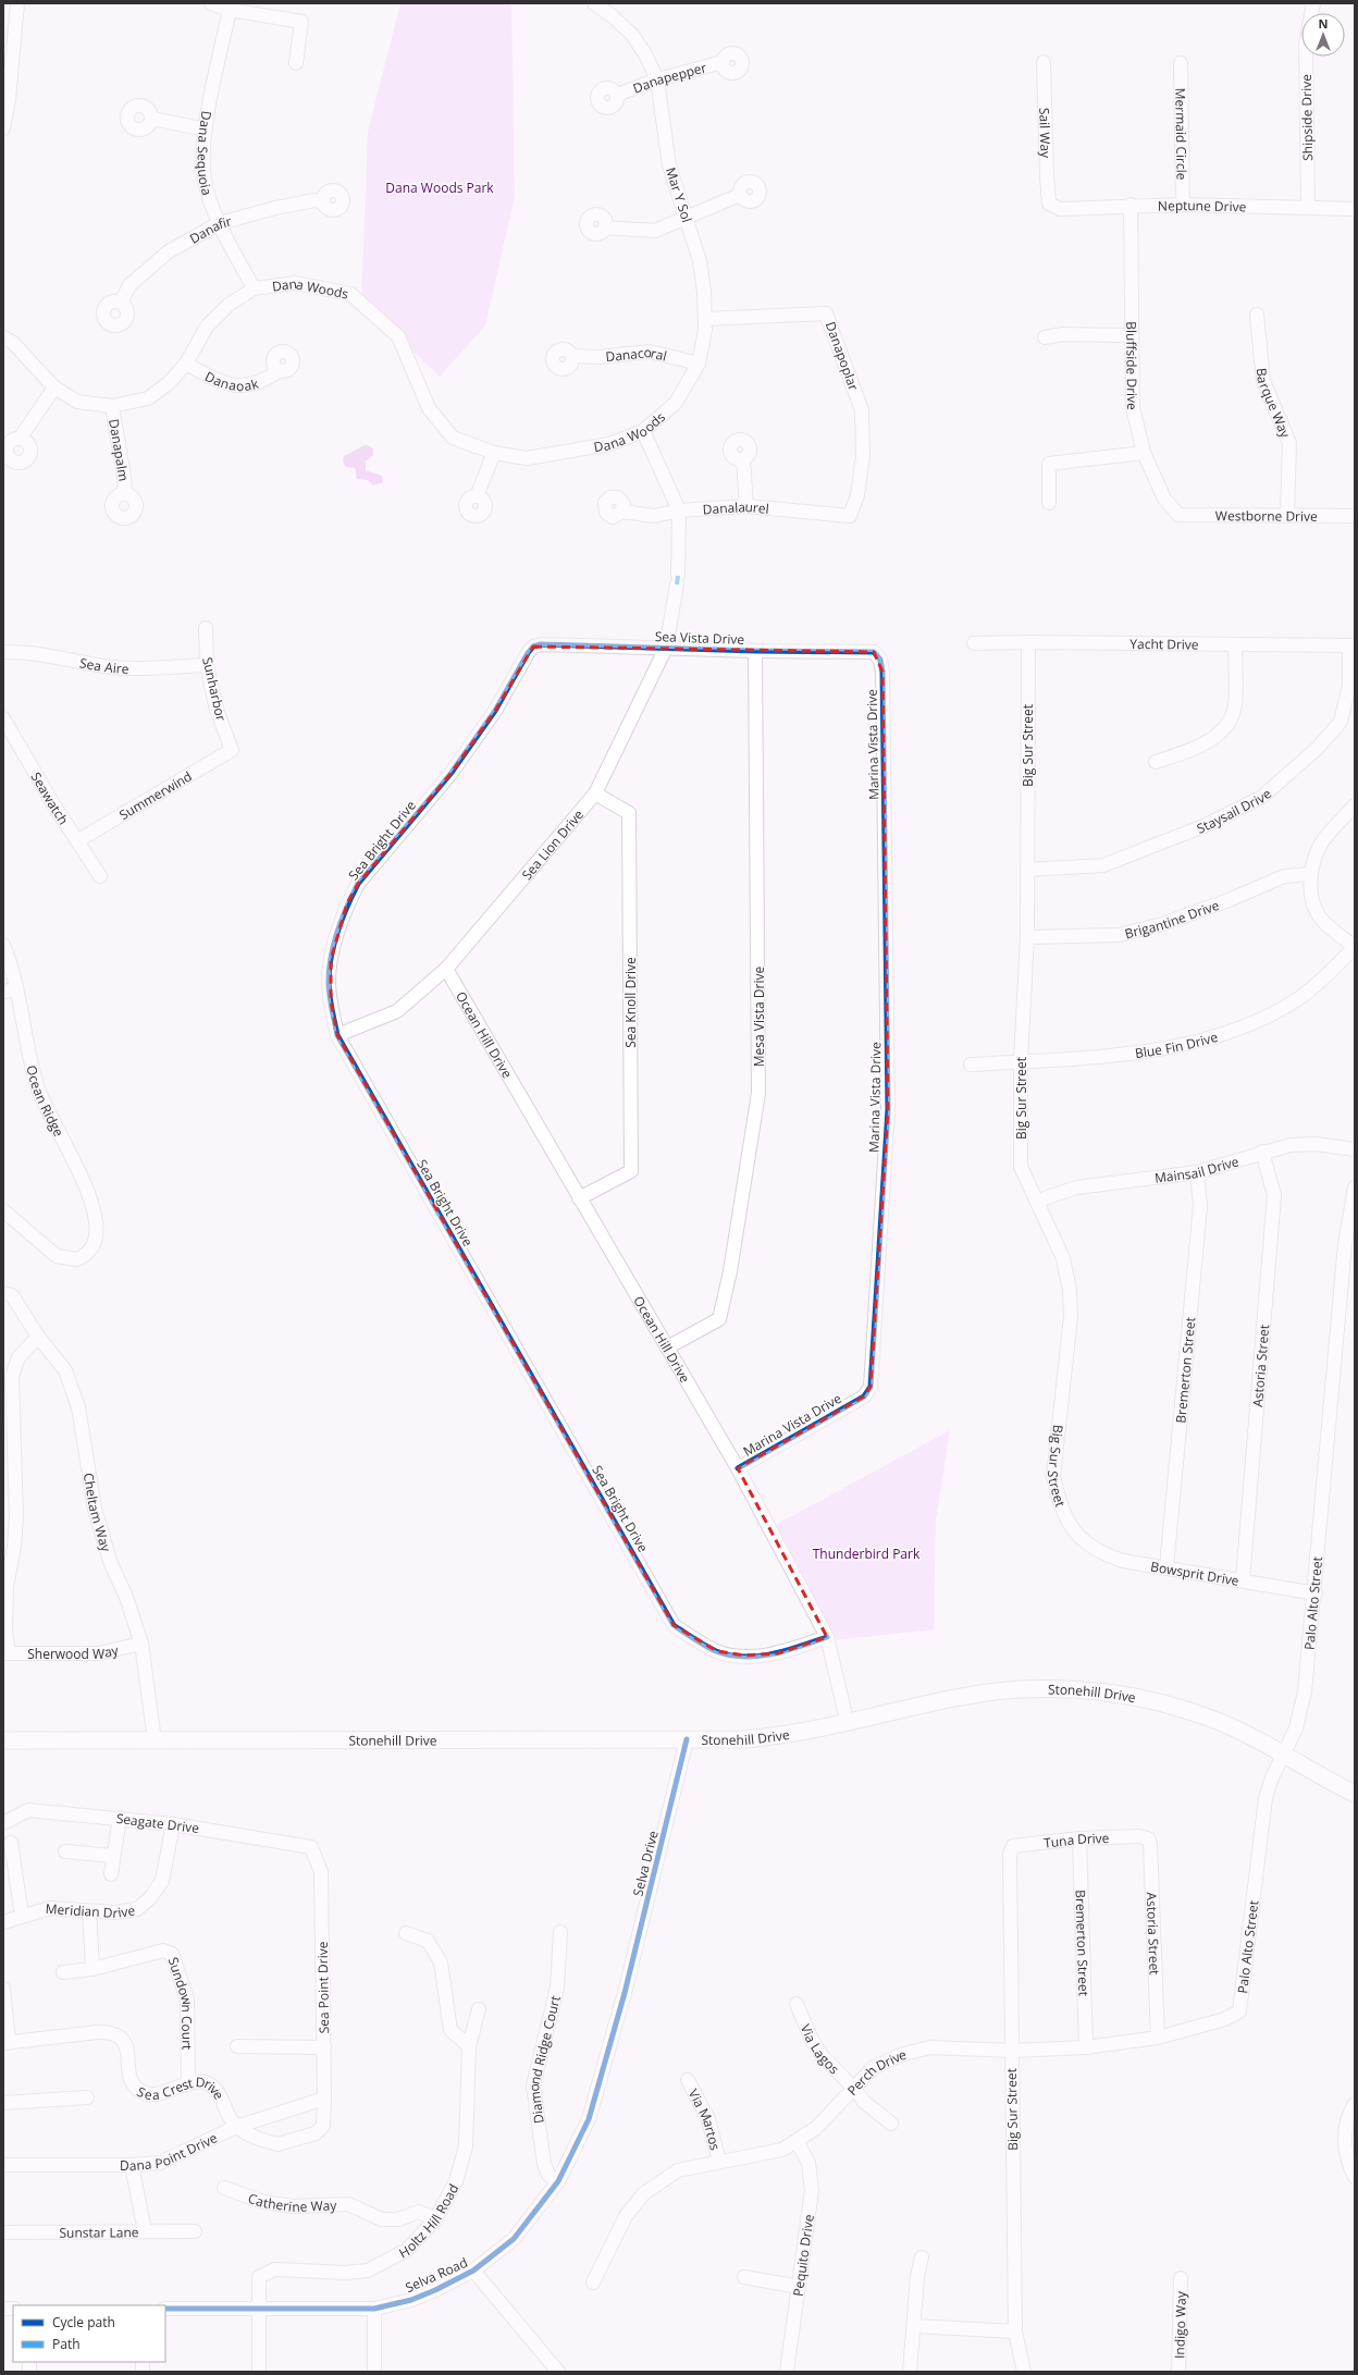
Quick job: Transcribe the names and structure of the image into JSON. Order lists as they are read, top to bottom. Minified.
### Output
{"streets":{"main road":["Stonehill Drive"],"street":["Danapepper","Shipside Drive","Sail Way","Mermaid Circle","Dana Sequoia","Mar Y Sol","Neptune Drive","Danafir","Dana Woods","Danapoplar","Danacoral","Bluffside Drive","Danaoak","Barque Way","Danapalm","Danalaurel","Westborne Drive","Sea Vista Drive","Yacht Drive","Sea Aire","Sunharbor","Marina Vista Drive","Big Sur Street","Summerwind","Seawatch","Staysail Drive","Sea Bright Drive","Sea Lion Drive","Brigantine Drive","Sea Knoll Drive","Mesa Vista Drive","Ocean Hill Drive","Blue Fin Drive","Ocean Ridge","Mainsail Drive","Astoria Street","Bremerton Street","Cheltam Way","Bowsprit Drive","Palo Alto Street","Sherwood Way","Seagate Drive","Tuna Drive","Selva Drive","Meridian Drive","Sea Point Drive","Sundown Court","Via Lagos","Diamond Ridge Court","Perch Drive","Sea Crest Drive","Via Martos","Dana Point Drive","Catherine Way","Holtz Hill Road","Sunstar Lane","Pequito Drive","Selva Road","Indigo Way"]},"crossings":[["Danapepper","Mar Y Sol"],["Shipside Drive","Neptune Drive"],["Sail Way","Neptune Drive"],["Mermaid Circle","Neptune Drive"],["Dana Sequoia","Danafir"],["Dana Sequoia","Dana Woods"],["Mar Y Sol","Dana Woods"],["Mar Y Sol","Danapoplar"],["Mar Y Sol","Danacoral"],["Neptune Drive","Bluffside Drive"],["Dana Woods","Danaoak"],["Dana Woods","Danapalm"],["Dana Woods","Sea Lion Drive"],["Danapoplar","Danalaurel"],["Bluffside Drive","Westborne Drive"],["Barque Way","Westborne Drive"],["Danalaurel","Sea Lion Drive"],["Sea Vista Drive","Marina Vista Drive"],["Sea Vista Drive","Sea Bright Drive"],["Sea Vista Drive","Sea Lion Drive"],["Sea Vista Drive","Mesa Vista Drive"],["Yacht Drive","Big Sur Street"],["Yacht Drive","Staysail Drive"],["Sea Aire","Sunharbor"],["Sunharbor","Summerwind"],["Marina Vista Drive","Ocean Hill Drive"],["Big Sur Street","Staysail Drive"],["Big Sur Street","Brigantine Drive"],["Big Sur Street","Blue Fin Drive"],["Big Sur Street","Mainsail Drive"],["Big Sur Street","Bowsprit Drive"],["Big Sur Street","Tuna Drive"],["Big Sur Street","Perch Drive"],["Summerwind","Seawatch"],["Sea Bright Drive","Sea Lion Drive"],["Sea Bright Drive","Ocean Hill Drive"],["Sea Lion Drive","Sea Knoll Drive"],["Sea Lion Drive","Ocean Hill Drive"],["Sea Knoll Drive","Ocean Hill Drive"],["Mesa Vista Drive","Ocean Hill Drive"],["Ocean Hill Drive","Stonehill Drive"],["Mainsail Drive","Astoria Street"],["Mainsail Drive","Bremerton Street"],["Astoria Street","Bowsprit Drive"],["Astoria Street","Tuna Drive"],["Astoria Street","Perch Drive"],["Bremerton Street","Bowsprit Drive"],["Bremerton Street","Tuna Drive"],["Bremerton Street","Perch Drive"],["Cheltam Way","Sherwood Way"],["Cheltam Way","Stonehill Drive"],["Bowsprit Drive","Palo Alto Street"],["Palo Alto Street","Stonehill Drive"],["Palo Alto Street","Perch Drive"],["Stonehill Drive","Selva Drive"],["Seagate Drive","Meridian Drive"],["Seagate Drive","Sea Point Drive"],["Selva Drive","Selva Road"],["Sea Point Drive","Sea Crest Drive"],["Sea Point Drive","Dana Point Drive"],["Sundown Court","Sea Crest Drive"],["Via Lagos","Perch Drive"],["Diamond Ridge Court","Selva Road"],["Perch Drive","Via Martos"],["Perch Drive","Pequito Drive"],["Sea Crest Drive","Dana Point Drive"],["Catherine Way","Holtz Hill Road"],["Holtz Hill Road","Selva Road"]],"parks":["Dana Woods Park","Thunderbird Park"],"legend":["Cycle path","Path"],"north":"top"}
